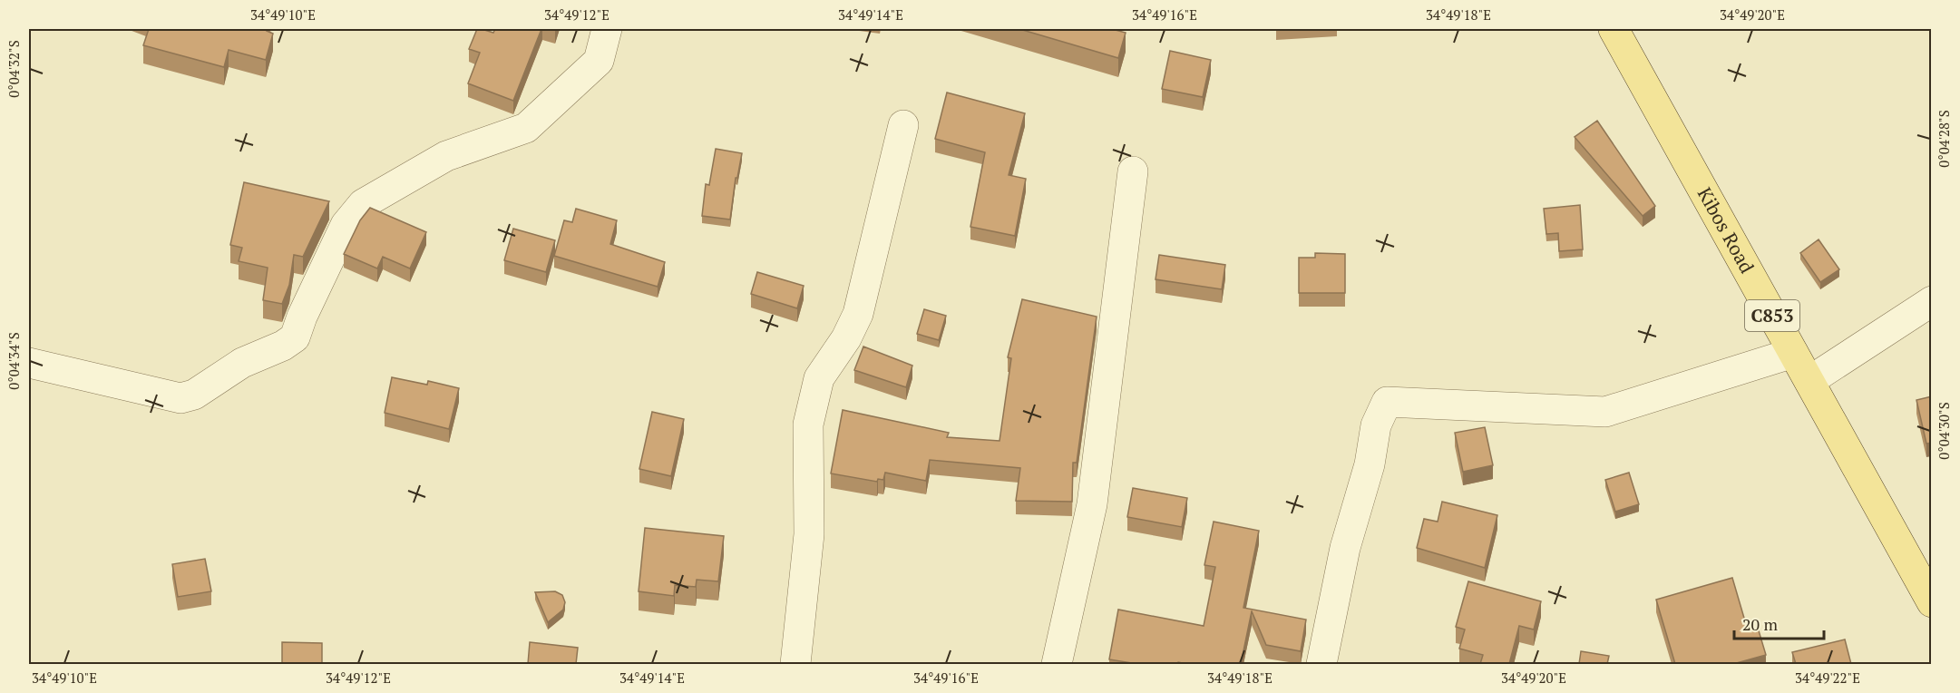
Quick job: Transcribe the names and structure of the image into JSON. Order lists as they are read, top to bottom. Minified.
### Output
{"streets":{"main road":["Kibos Road","C853"]},"scale_bar":"20 m","coordinates":["34°49'10\"E","34°49'12\"E","34°49'14\"E","34°49'16\"E","34°49'18\"E","34°49'20\"E","0°04'32\"S","0°04'28\"S","0°04'34\"S","0°04'30\"S","34°49'22\"E"]}
